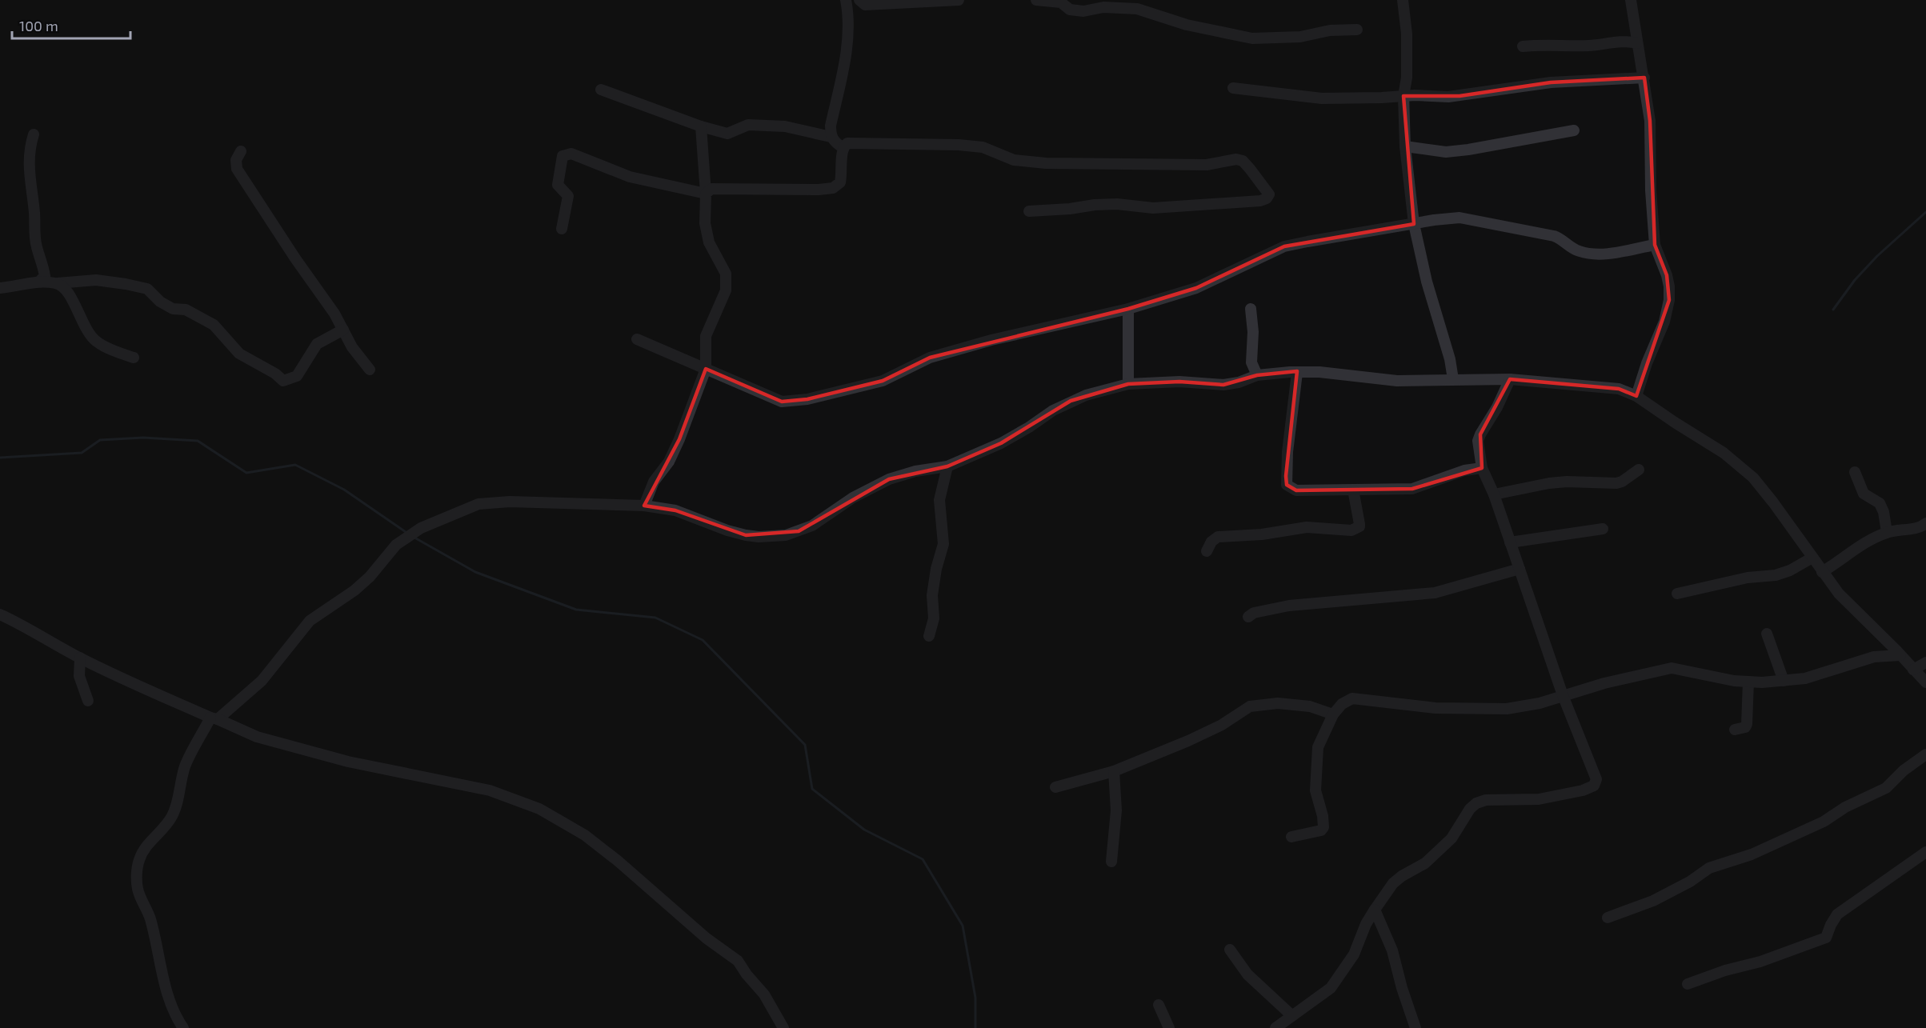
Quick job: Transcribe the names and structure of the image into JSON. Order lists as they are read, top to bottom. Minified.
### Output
{"scale_bar":"100 m"}
